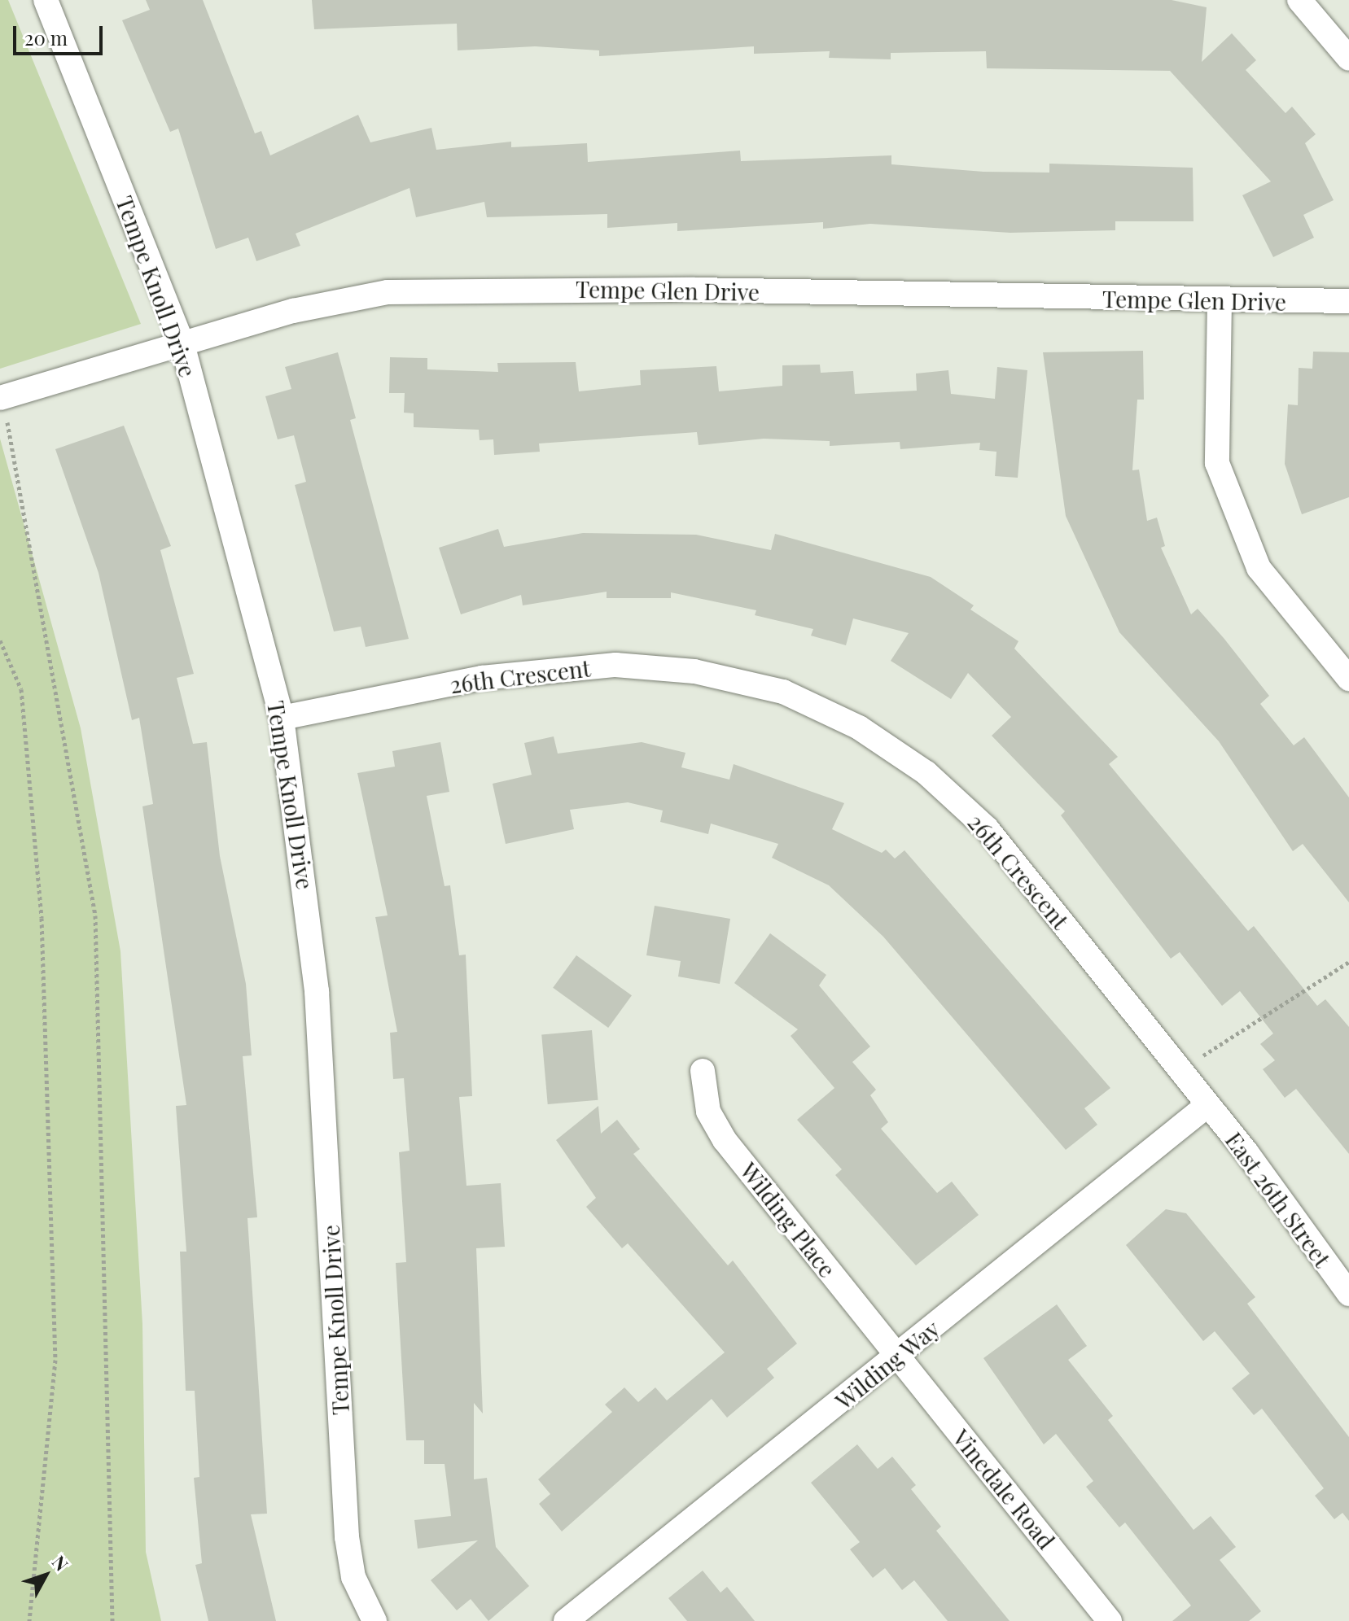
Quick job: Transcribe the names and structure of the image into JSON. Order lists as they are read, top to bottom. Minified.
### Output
{"streets":{"street":["Tempe Knoll Drive","Tempe Glen Drive","26th Crescent","East 26th Street","Wilding Place","Wilding Way","Vinedale Road"]},"crossings":[["Tempe Knoll Drive","Tempe Glen Drive"],["Tempe Knoll Drive","26th Crescent"],["26th Crescent","East 26th Street"],["26th Crescent","Wilding Way"],["East 26th Street","Wilding Way"],["Wilding Place","Wilding Way"],["Wilding Place","Vinedale Road"],["Wilding Way","Vinedale Road"]],"scale_bar":"20 m","north":"top right"}
